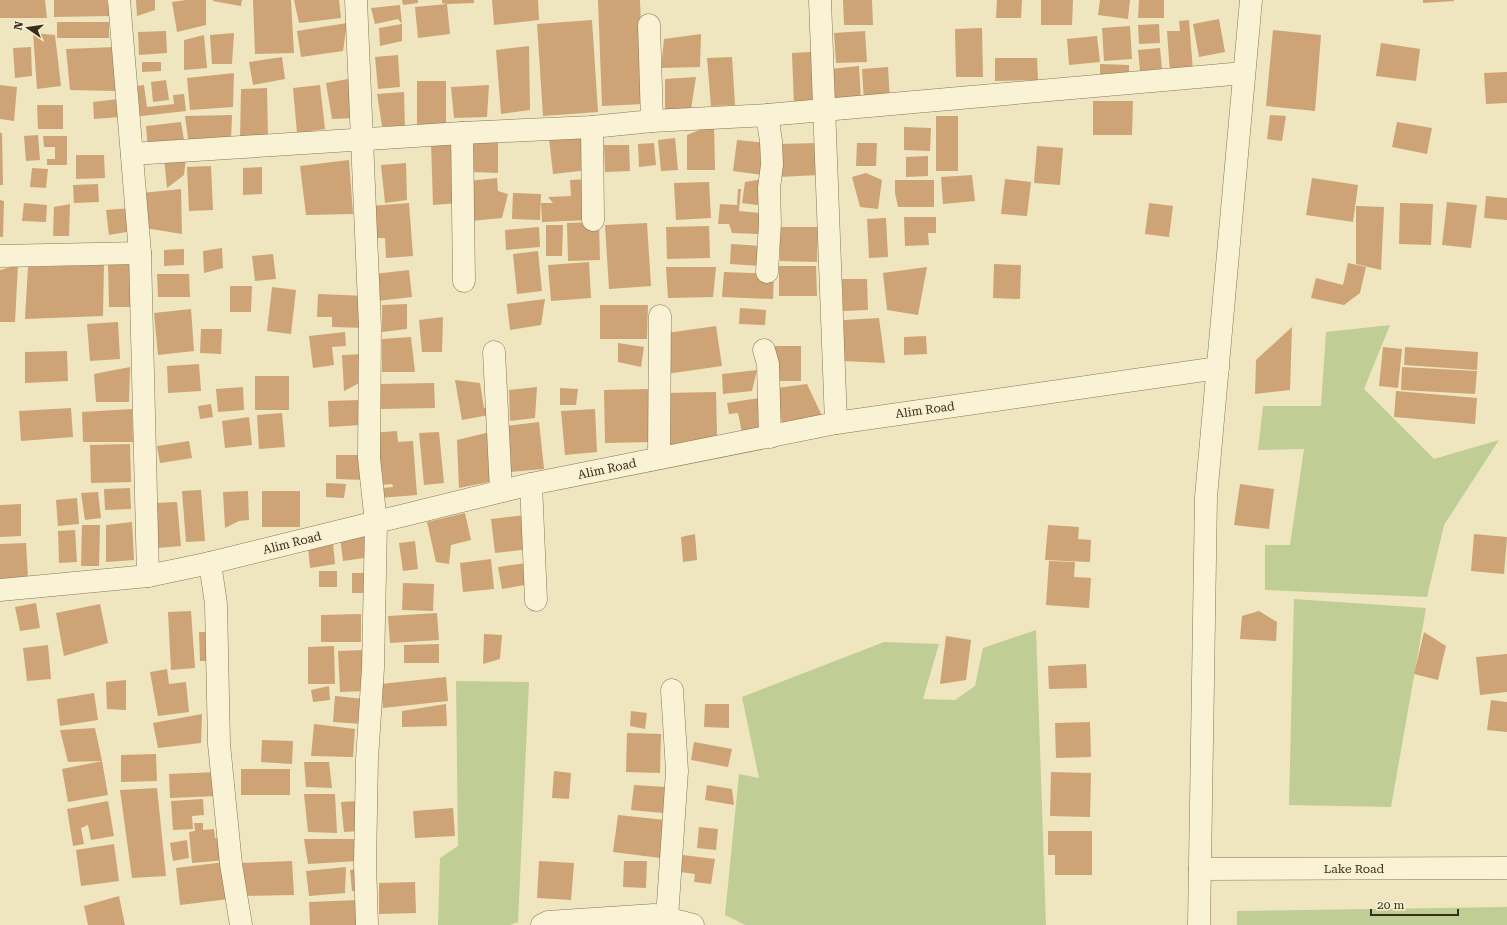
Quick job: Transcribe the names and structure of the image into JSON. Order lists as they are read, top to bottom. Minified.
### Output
{"streets":{"street":["Alim Road","Lake Road"]},"scale_bar":"20 m","north":"left"}
